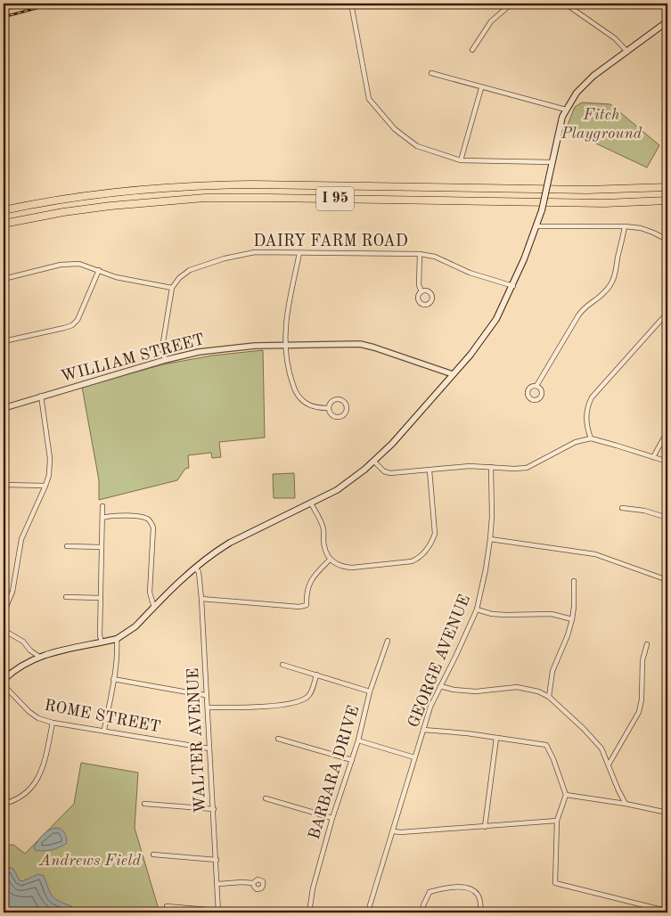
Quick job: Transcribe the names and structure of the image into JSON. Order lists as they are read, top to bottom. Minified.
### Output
{"streets":{"highway":["I 95"],"street":["DAIRY FARM ROAD","WILLIAM STREET","GEORGE AVENUE","ROME STREET","WALTER AVENUE","BARBARA DRIVE"]},"crossings":[["ROME STREET","WALTER AVENUE"]],"parks":["Fitch Playground","Andrews Field"]}
